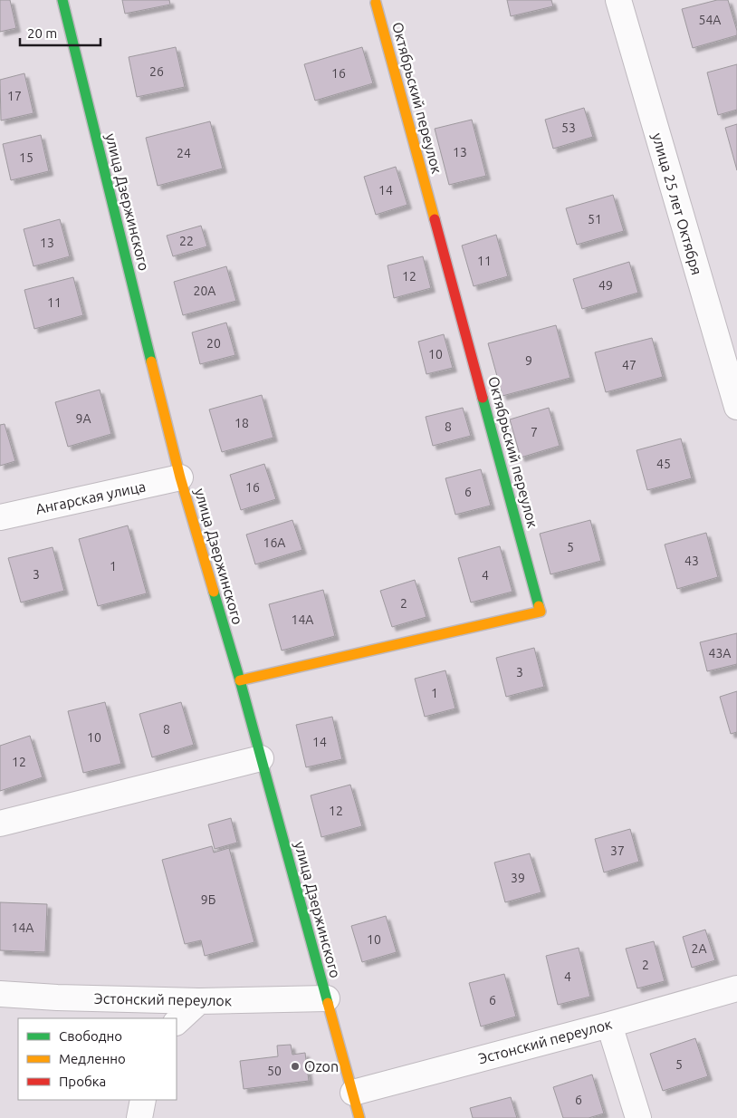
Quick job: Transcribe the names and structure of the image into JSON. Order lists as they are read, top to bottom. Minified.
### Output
{"streets":{"street":["Октябрьский переулок","улица Дзержинского","улица 25 лет Октября","Ангарская улица","Эстонский переулок"]},"crossings":[["Октябрьский переулок","улица Дзержинского"],["улица Дзержинского","Ангарская улица"],["улица Дзержинского","Эстонский переулок"]],"places":["Ozon"],"house_numbers":["54А","26","16","17","53","13","24","15","14","51","22","13","11","12","49","20А","11","20","10","9","47","9А","18","8","7","45","16","6","16А","5","43","1","3","4","2","14А","43А","3","1","8","10","14","12","12","37","39","9Б","14А","10","2А","2","4","6","5","50","6"],"legend":["Свободно","Медленно","Пробка"],"scale_bar":"20 m"}
